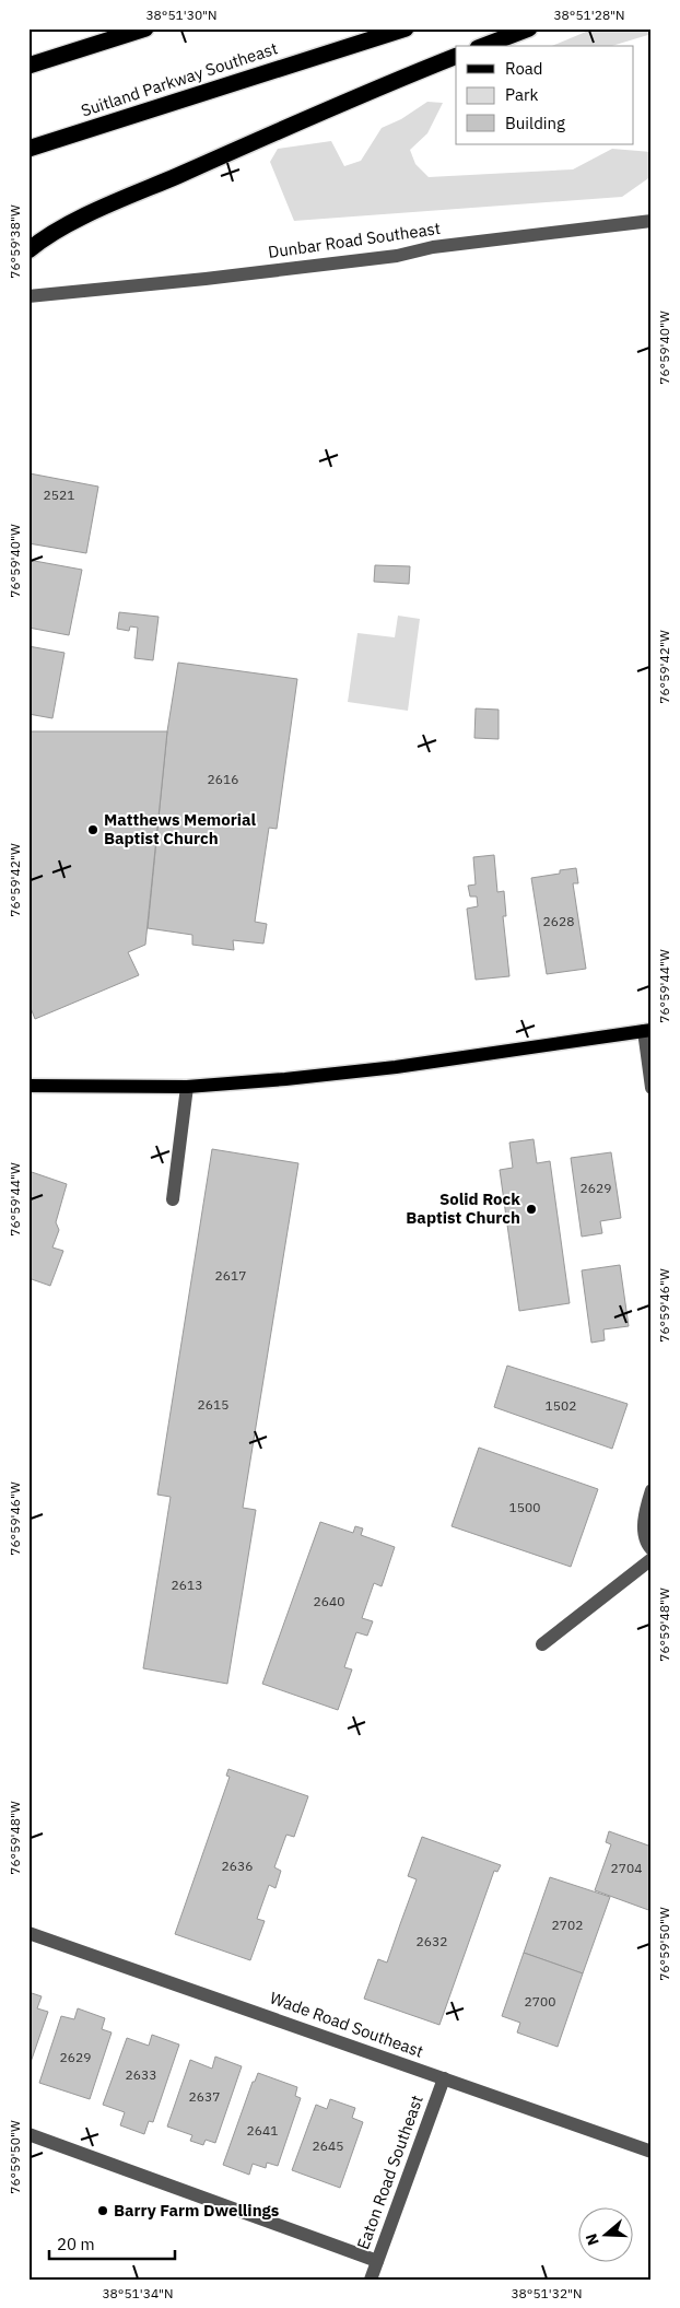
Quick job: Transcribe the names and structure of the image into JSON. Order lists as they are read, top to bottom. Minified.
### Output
{"streets":{"highway":["Suitland Parkway Southeast"],"street":["Dunbar Road Southeast","Wade Road Southeast","Eaton Road Southeast"]},"crossings":[["Wade Road Southeast","Eaton Road Southeast"]],"places":["Matthews Memorial Baptist Church","Solid Rock Baptist Church","Barry Farm Dwellings"],"house_numbers":["2521","2616","2628","2629","2617","2615","1502","1500","2613","2640","2636","2704","2702","2632","2700","2629","2633","2637","2641","2645"],"legend":["Road","Park","Building"],"scale_bar":"20 m","north":"left","coordinates":["38°51'30\"N","38°51'28\"N","76°59'38\"W","76°59'40\"W","76°59'42\"W","76°59'44\"W","76°59'46\"W","76°59'48\"W","76°59'50\"W","38°51'34\"N","38°51'32\"N"]}
